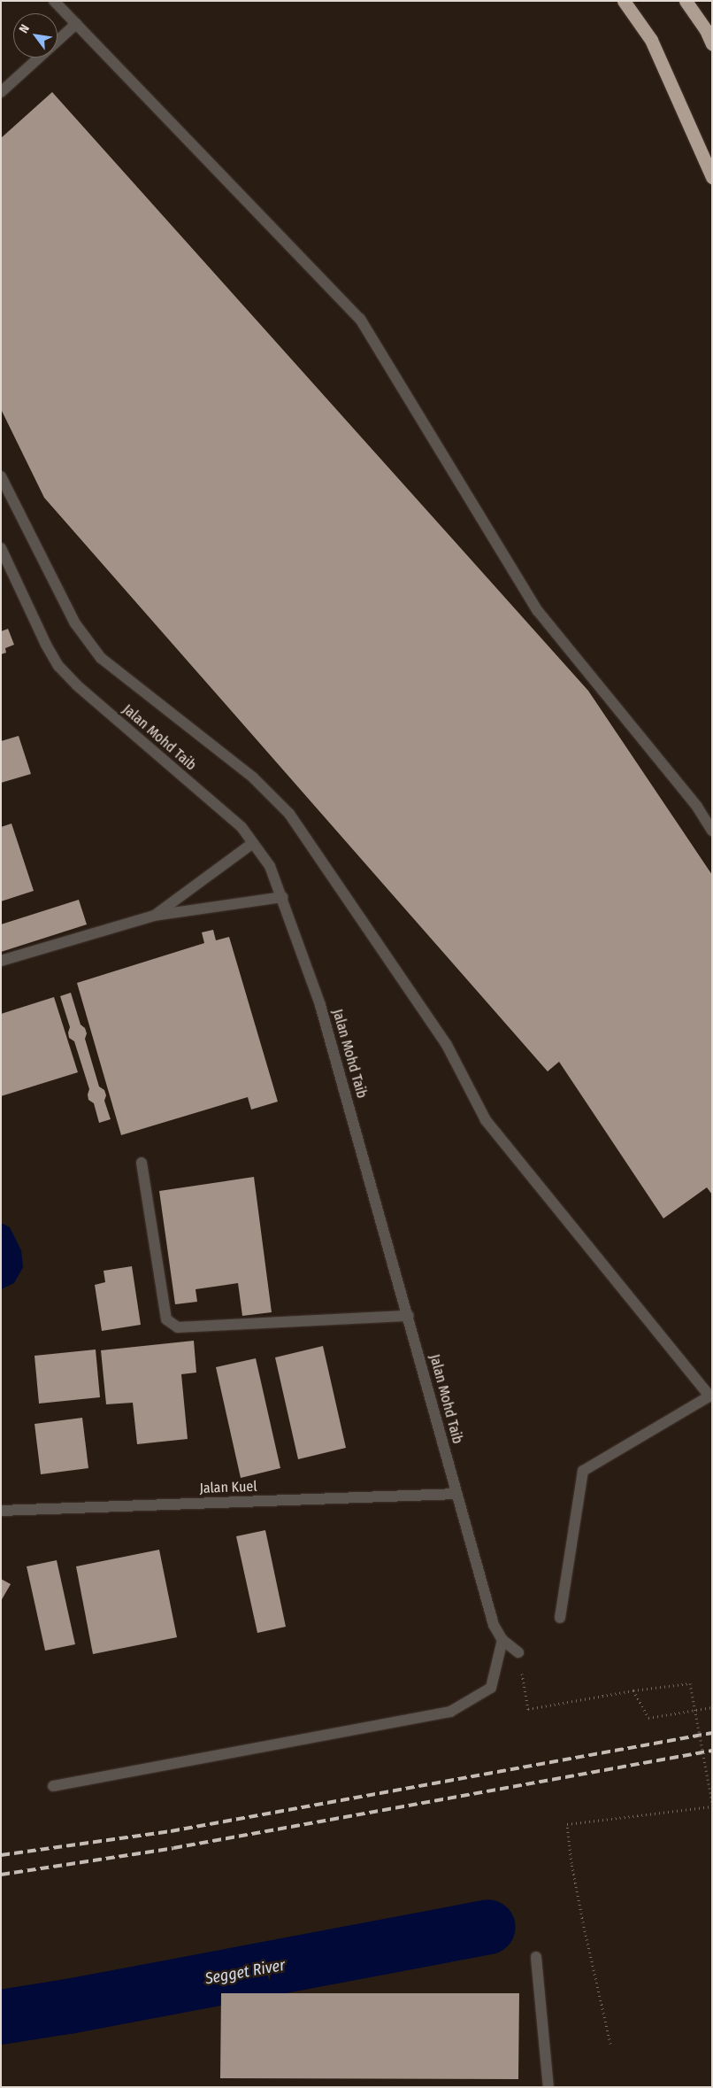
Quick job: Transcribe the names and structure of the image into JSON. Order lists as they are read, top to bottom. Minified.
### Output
{"streets":{"street":["Jalan Mohd Taib","Jalan Kuel"]},"crossings":[["Jalan Mohd Taib","Jalan Kuel"]],"water":["Segget River"],"north":"top left"}
